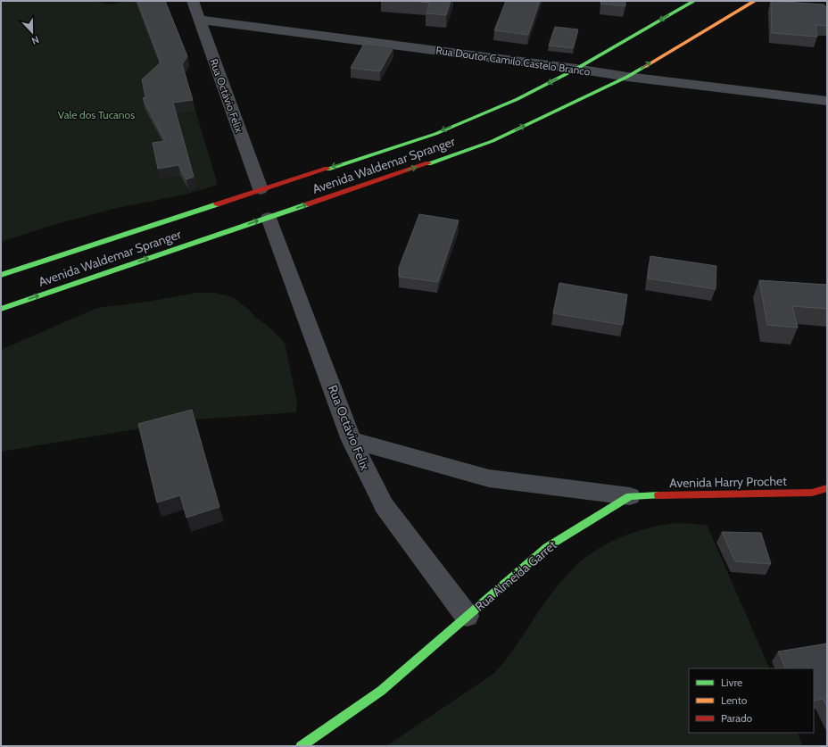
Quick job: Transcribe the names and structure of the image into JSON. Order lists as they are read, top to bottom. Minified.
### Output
{"streets":{"main road":["Avenida Waldemar Spranger","Avenida Harry Prochet","Rua Almeida Garret"],"street":["Rua Doutor Camilo Castelo Branco","Rua Octávio Felix"]},"crossings":[["Rua Doutor Camilo Castelo Branco","Rua Octávio Felix"],["Rua Doutor Camilo Castelo Branco","Avenida Waldemar Spranger"],["Rua Octávio Felix","Avenida Waldemar Spranger"],["Rua Octávio Felix","Rua Almeida Garret"],["Avenida Harry Prochet","Rua Almeida Garret"]],"parks":["Vale dos Tucanos"],"legend":["Livre","Lento","Parado"],"north":"bottom"}
